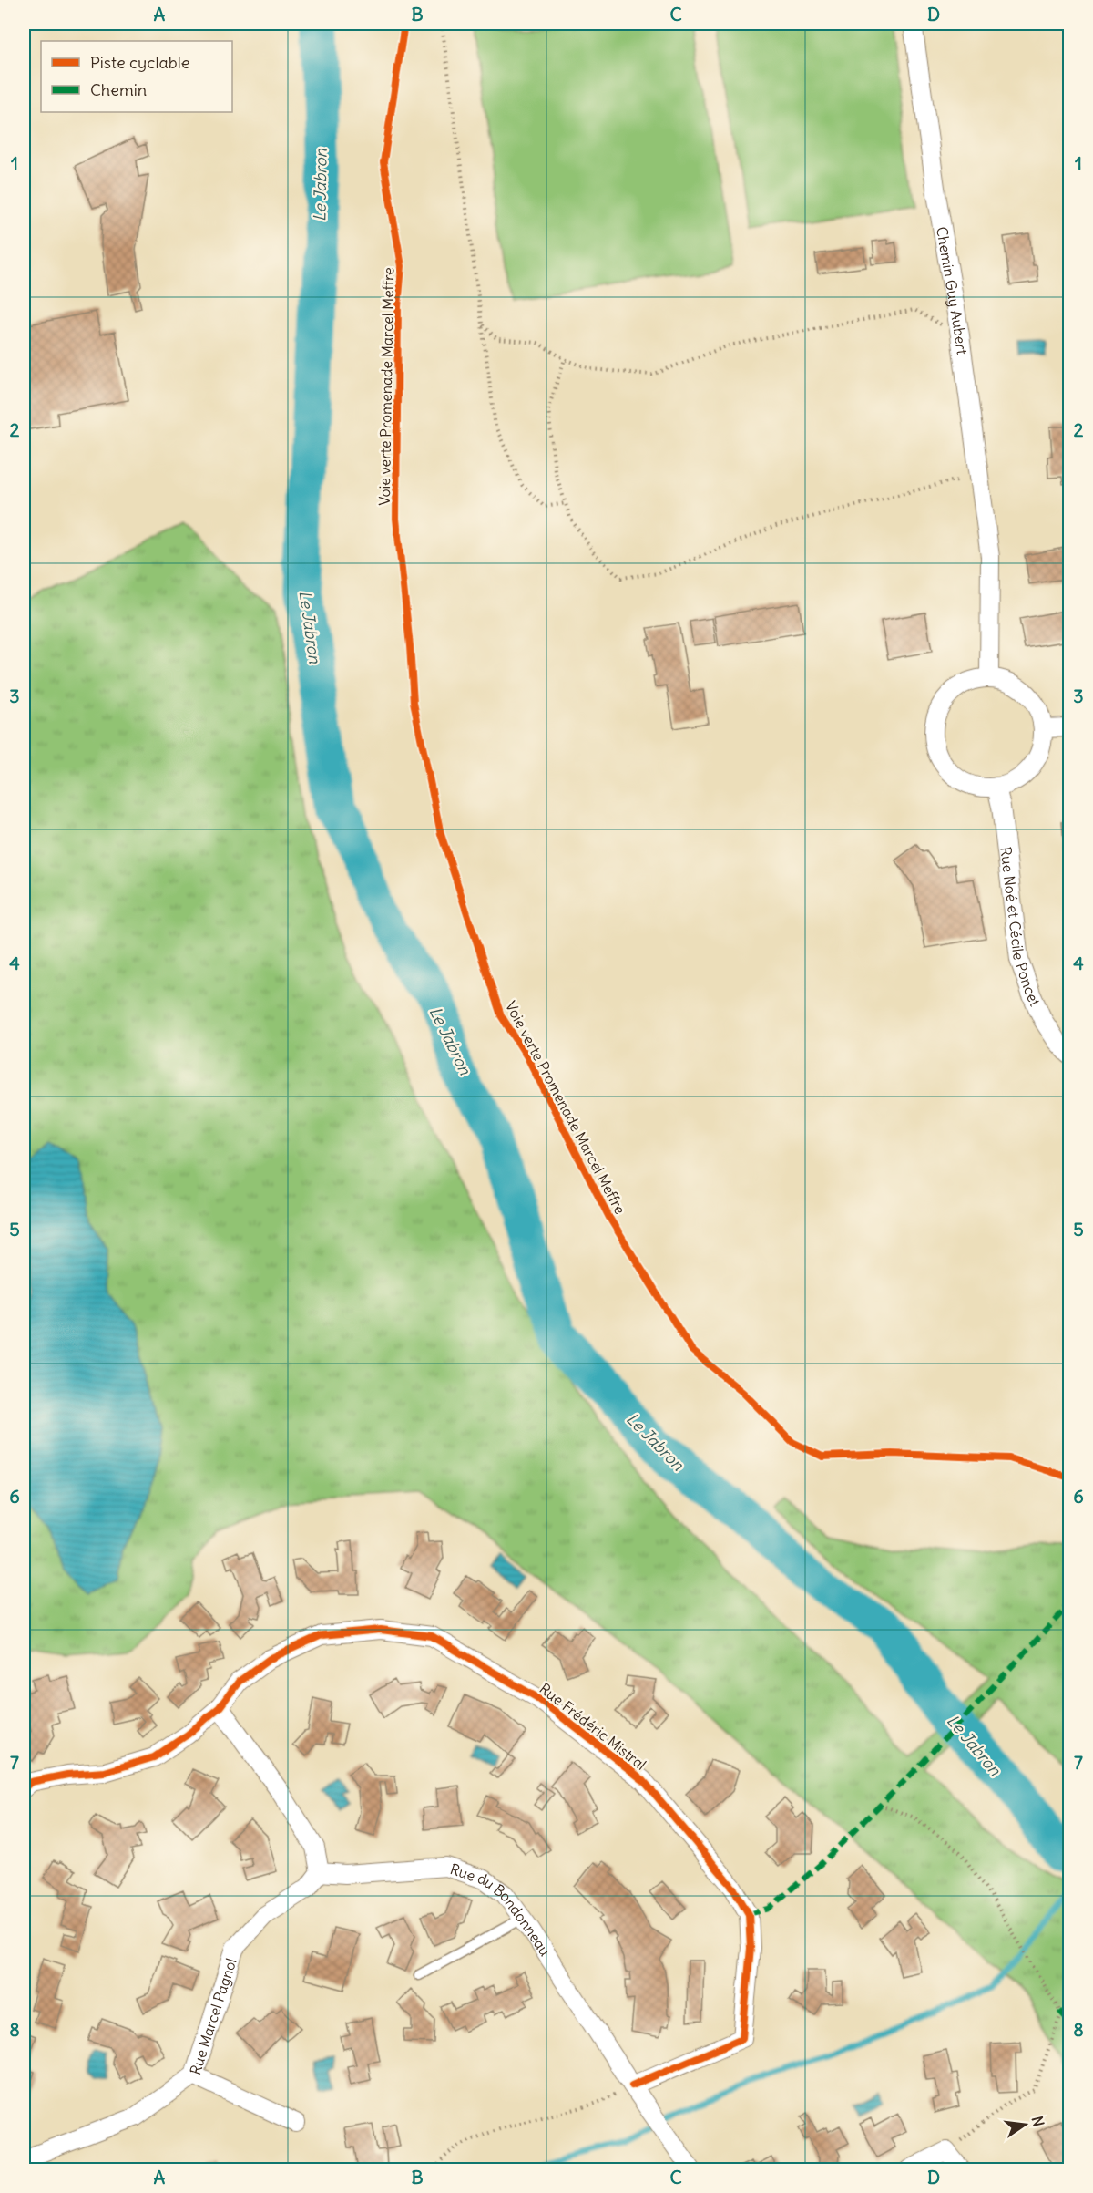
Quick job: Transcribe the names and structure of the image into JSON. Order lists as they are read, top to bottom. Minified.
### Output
{"streets":{"street":["Chemin Guy Aubert","Rue Noé et Cécile Poncet","Rue Frédéric Mistral","Rue du Bondonneau","Rue Marcel Pagnol"],"cycle path":["Voie verte Promenade Marcel Meffre"]},"crossings":[["Chemin Guy Aubert","Rue Noé et Cécile Poncet"],["Rue Frédéric Mistral","Rue du Bondonneau"],["Rue du Bondonneau","Rue Marcel Pagnol"]],"water":["Le Jabron"],"legend":["Piste cyclable","Chemin"],"north":"right","grid":{"columns":["A","B","C","D"],"rows":["1","2","3","4","5","6","7","8"]}}
